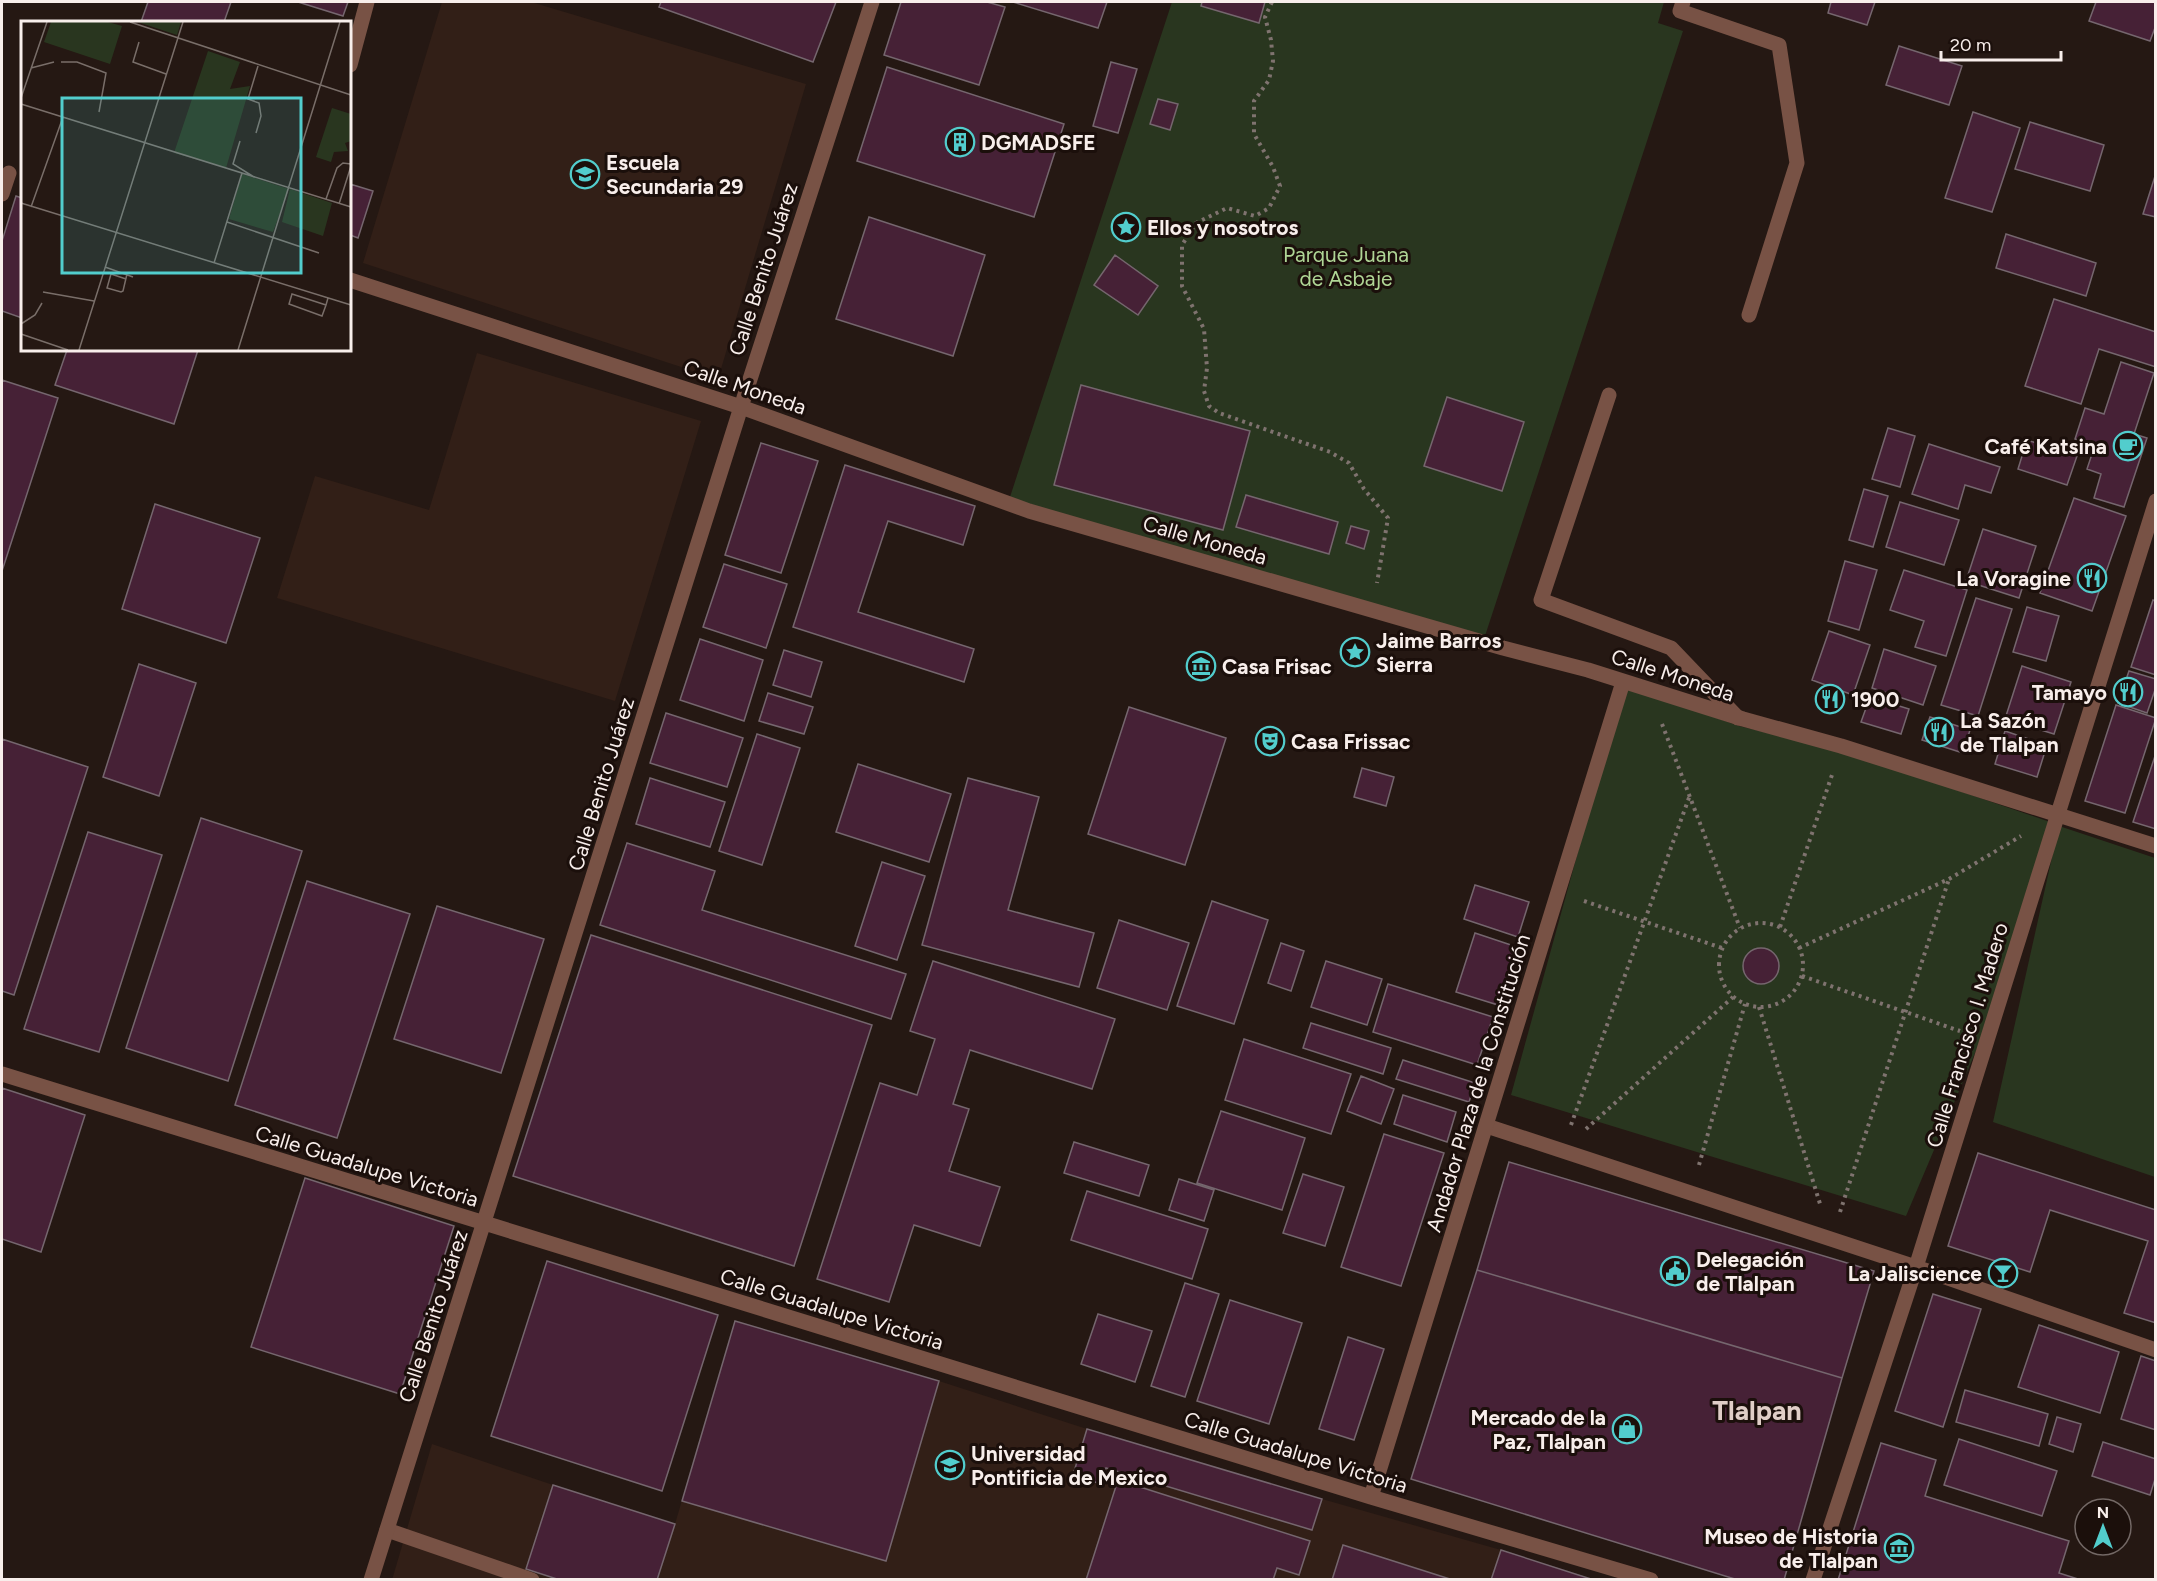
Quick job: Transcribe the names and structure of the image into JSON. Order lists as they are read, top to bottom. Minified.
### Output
{"streets":{"street":["Calle Benito Juárez","Calle Moneda","Calle Francisco I. Madero","Andador Plaza de la Constitución","Calle Guadalupe Victoria"]},"crossings":[["Calle Benito Juárez","Calle Moneda"],["Calle Benito Juárez","Calle Guadalupe Victoria"],["Calle Moneda","Calle Francisco I. Madero"],["Calle Moneda","Andador Plaza de la Constitución"],["Andador Plaza de la Constitución","Calle Guadalupe Victoria"]],"districts":["Tlalpan"],"parks":["Parque Juana de Asbaje"],"places":{"building":["DGMADSFE"],"school or university":["Escuela Secundaria 29","Universidad Pontificia de Mexico"],"place":["Ellos y nosotros","Jaime Barros Sierra"],"cafe":["Café Katsina"],"restaurant":["La Voragine","Tamayo","1900","La Sazón de Tlalpan"],"museum":["Casa Frisac","Museo de Historia de Tlalpan"],"theatre":["Casa Frissac"],"public building":["Delegación de Tlalpan"],"bar":["La Jaliscience"],"shop":["Mercado de la Paz, Tlalpan"]},"scale_bar":"20 m","north":"top"}
